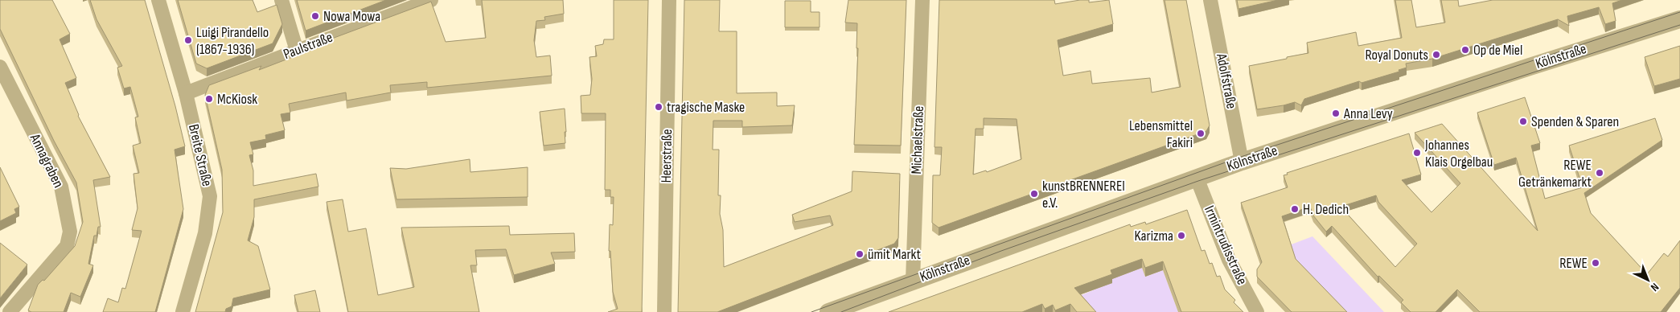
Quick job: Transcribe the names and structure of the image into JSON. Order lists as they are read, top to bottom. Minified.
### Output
{"streets":{"street":["Paulstraße","Kölnstraße","Adolfstraße","Michaelstraße","Breite Straße","Heerstraße","Annagraben","Irmintrudisstraße"]},"crossings":[["Paulstraße","Breite Straße"],["Kölnstraße","Adolfstraße"],["Kölnstraße","Michaelstraße"],["Kölnstraße","Irmintrudisstraße"]],"places":["Nowa Mowa","Luigi Pirandello (1867-1936)","Op de Miel","Royal Donuts","McKiosk","tragische Maske","Anna Levy","Spenden & Sparen","Lebensmittel Fakiri","Johannes Klais Orgelbau","REWE Getränkemarkt","kunstBRENNEREI e.V.","H. Dedich","Karizma","ümit Markt","REWE"],"north":"bottom right"}
